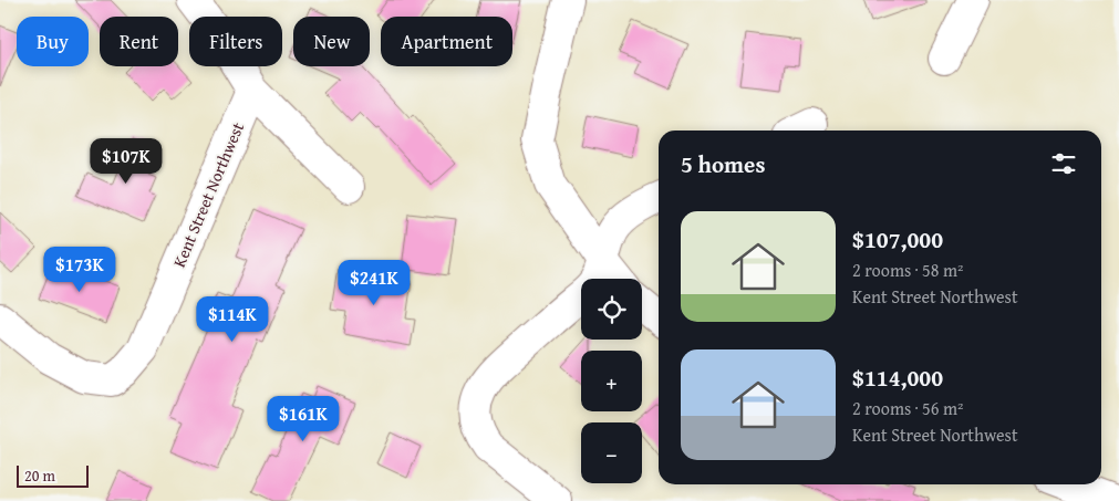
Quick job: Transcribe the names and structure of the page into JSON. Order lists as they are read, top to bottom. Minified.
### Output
{"streets":{"street":["Kent Street Northwest"]},"scale_bar":"20 m","page":{"chip":["Buy","Rent","Filters","New","Apartment"],"heading":"5 homes","price":["$107K","$173K","$241K","$114K","$161K"],"list":[{"name":"$107,000","note":"2 rooms · 58 m² · Kent Street Northwest"},{"name":"$114,000","note":"2 rooms · 56 m² · Kent Street Northwest"}],"map_buttons":["+","−"],"scale":"20 m"}}
